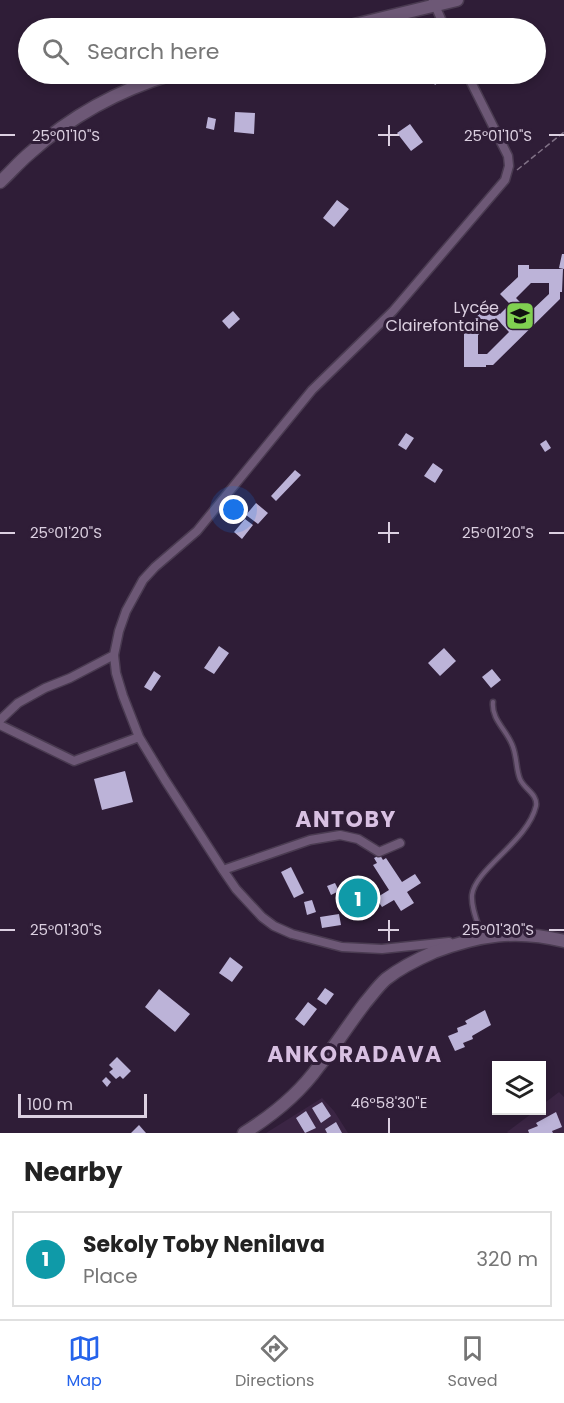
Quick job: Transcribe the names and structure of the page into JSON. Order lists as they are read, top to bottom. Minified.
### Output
{"districts":["ANTOBY","ANKORADAVA"],"places":{"school or university":["Lycée Clairefontaine"]},"scale_bar":"100 m","page":{"search":"Search here","pins":"1","scale":"100 m","heading":"Nearby","list":[{"mark":"1","name":"Sekoly Toby Nenilava","note":"Place","value":"320 m"}],"nav":["Map","Directions","Saved"]},"coordinates":["25°01'10\"S","25°01'20\"S","25°01'30\"S","46°58'30\"E"]}
